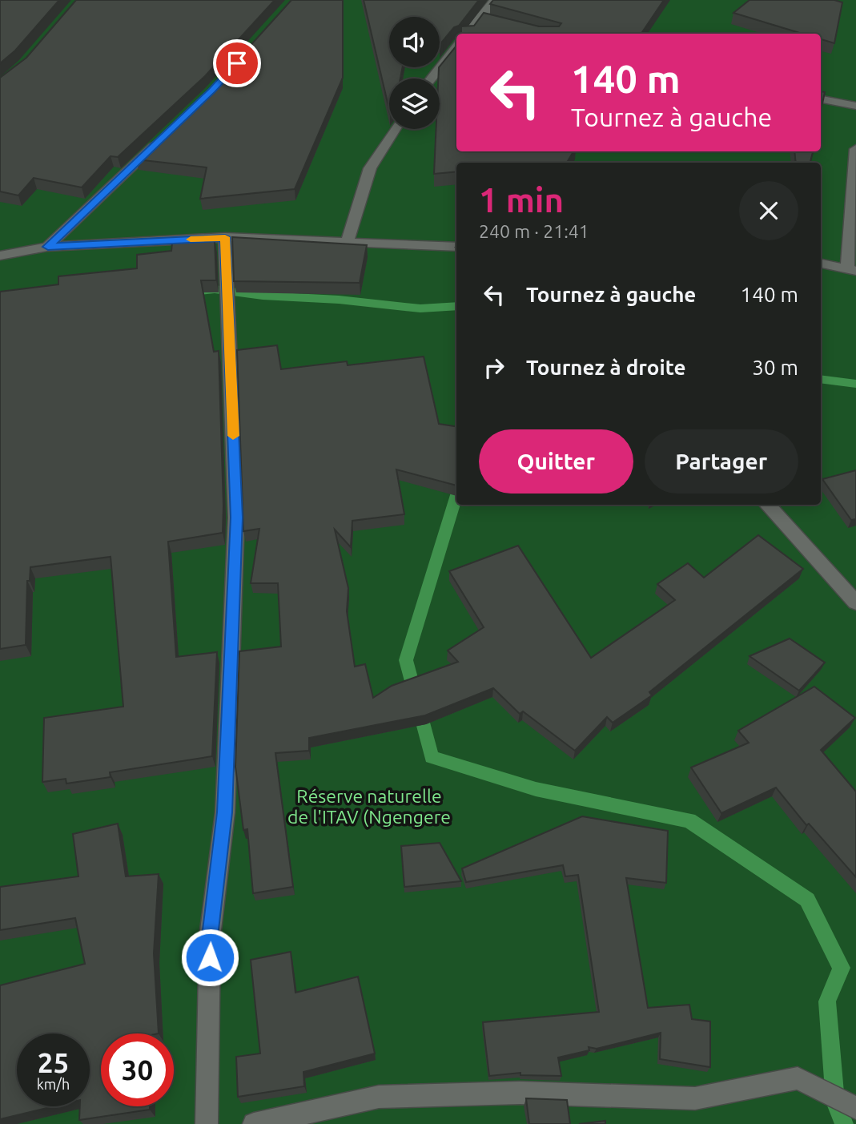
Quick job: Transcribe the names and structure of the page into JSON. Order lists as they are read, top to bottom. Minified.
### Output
{"parks":["Réserve naturelle de l'ITAV (Ngengere"],"page":{"turn":["140 m","Tournez à gauche"],"heading":["1 min","240 m · 21:41"],"list":[{"name":"Tournez à gauche","value":"140 m"},{"name":"Tournez à droite","value":"30 m"}],"buttons":["Quitter","Partager"],"speed":"25 km/h","limit":"30"}}
